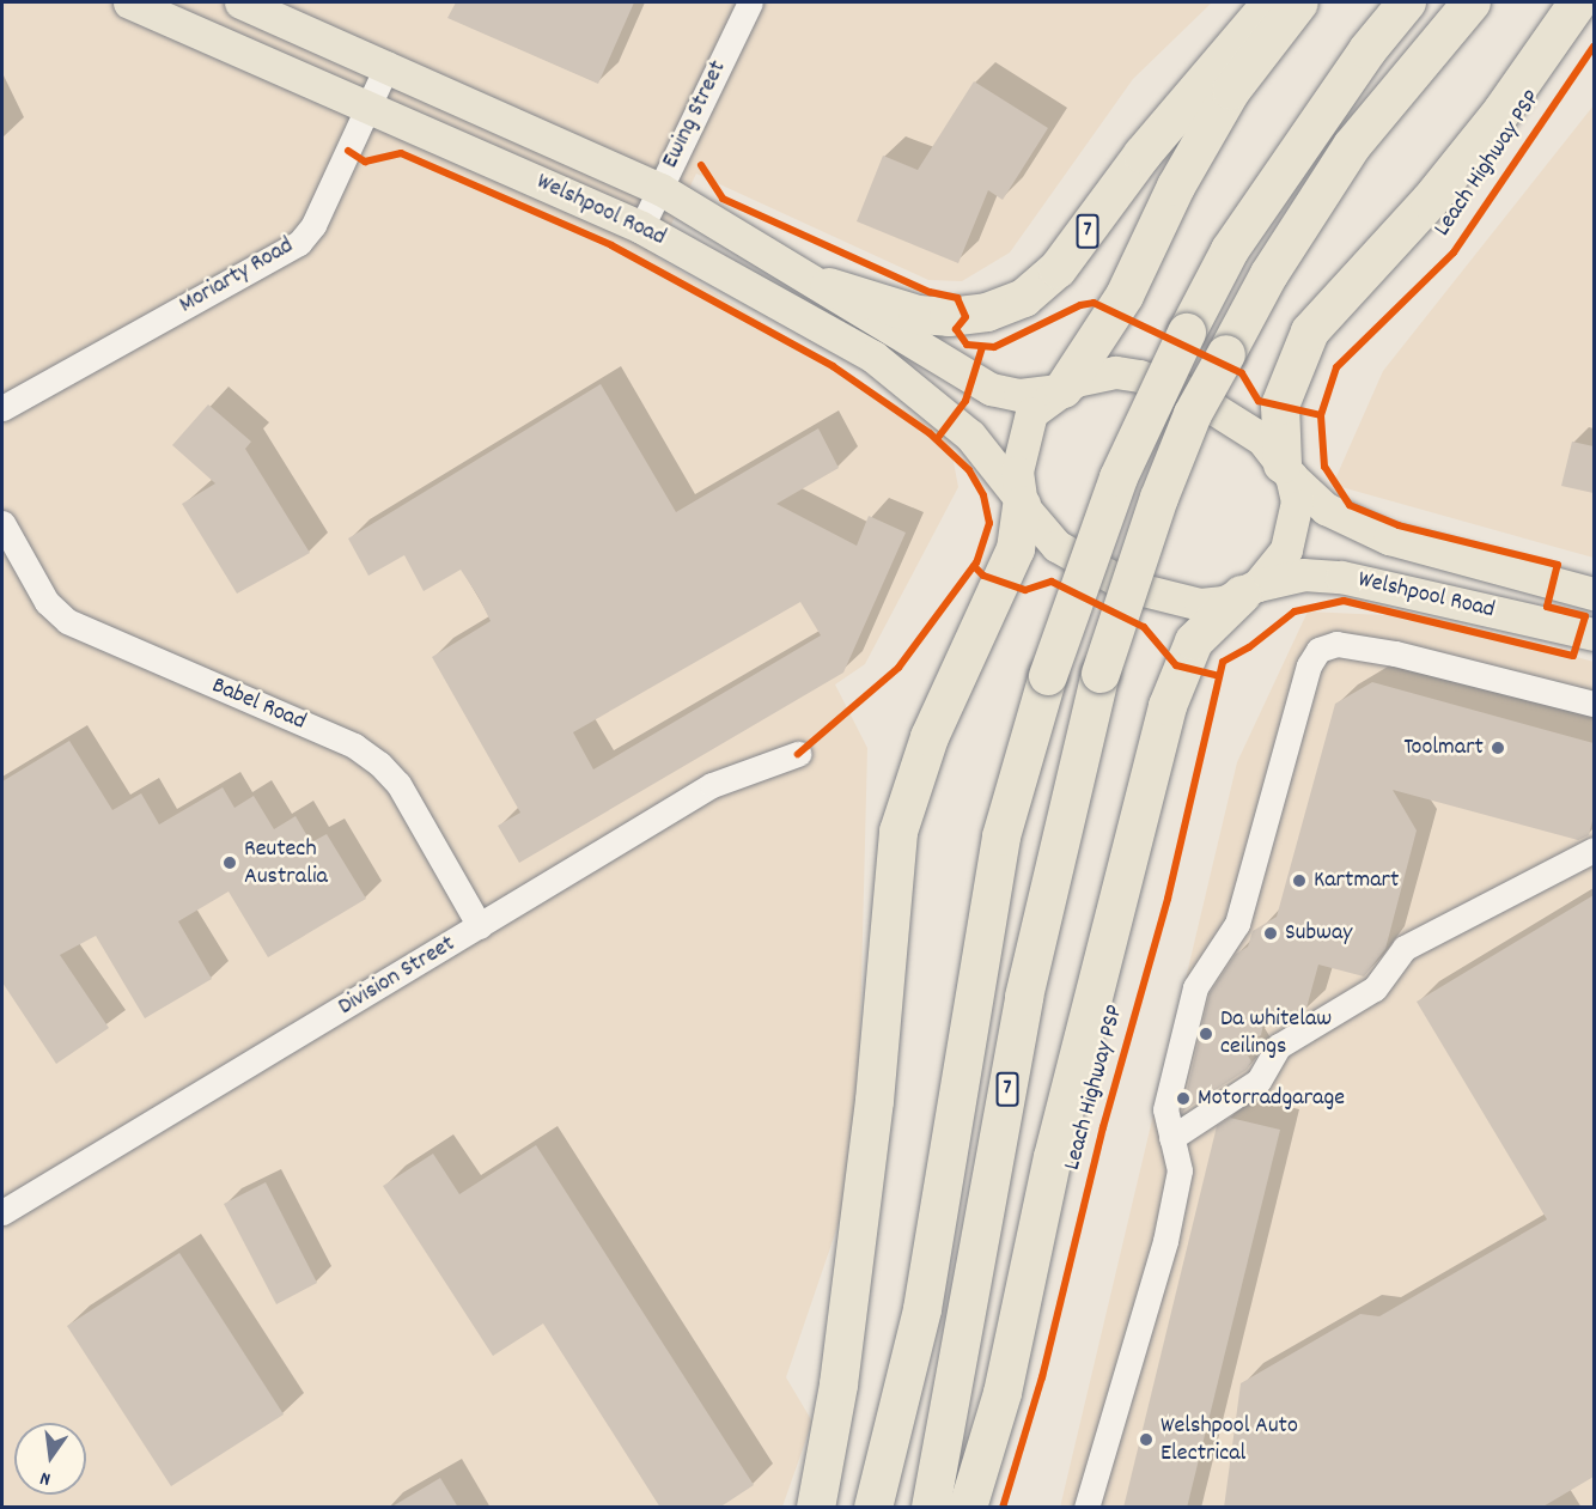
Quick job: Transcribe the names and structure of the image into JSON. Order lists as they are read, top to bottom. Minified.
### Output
{"streets":{"highway":["7"],"main road":["Welshpool Road"],"street":["Ewing Street","Moriarty Road","Babel Road","Division Street"],"cycle path":["Leach Highway PSP"]},"crossings":[["Ewing Street","Welshpool Road"],["Welshpool Road","7"],["Welshpool Road","Moriarty Road"],["Babel Road","Division Street"]],"places":["Toolmart","Reutech Australia","Kartmart","Subway","Da whitelaw ceilings","Motorradgarage","Welshpool Auto Electrical"],"north":"bottom"}
